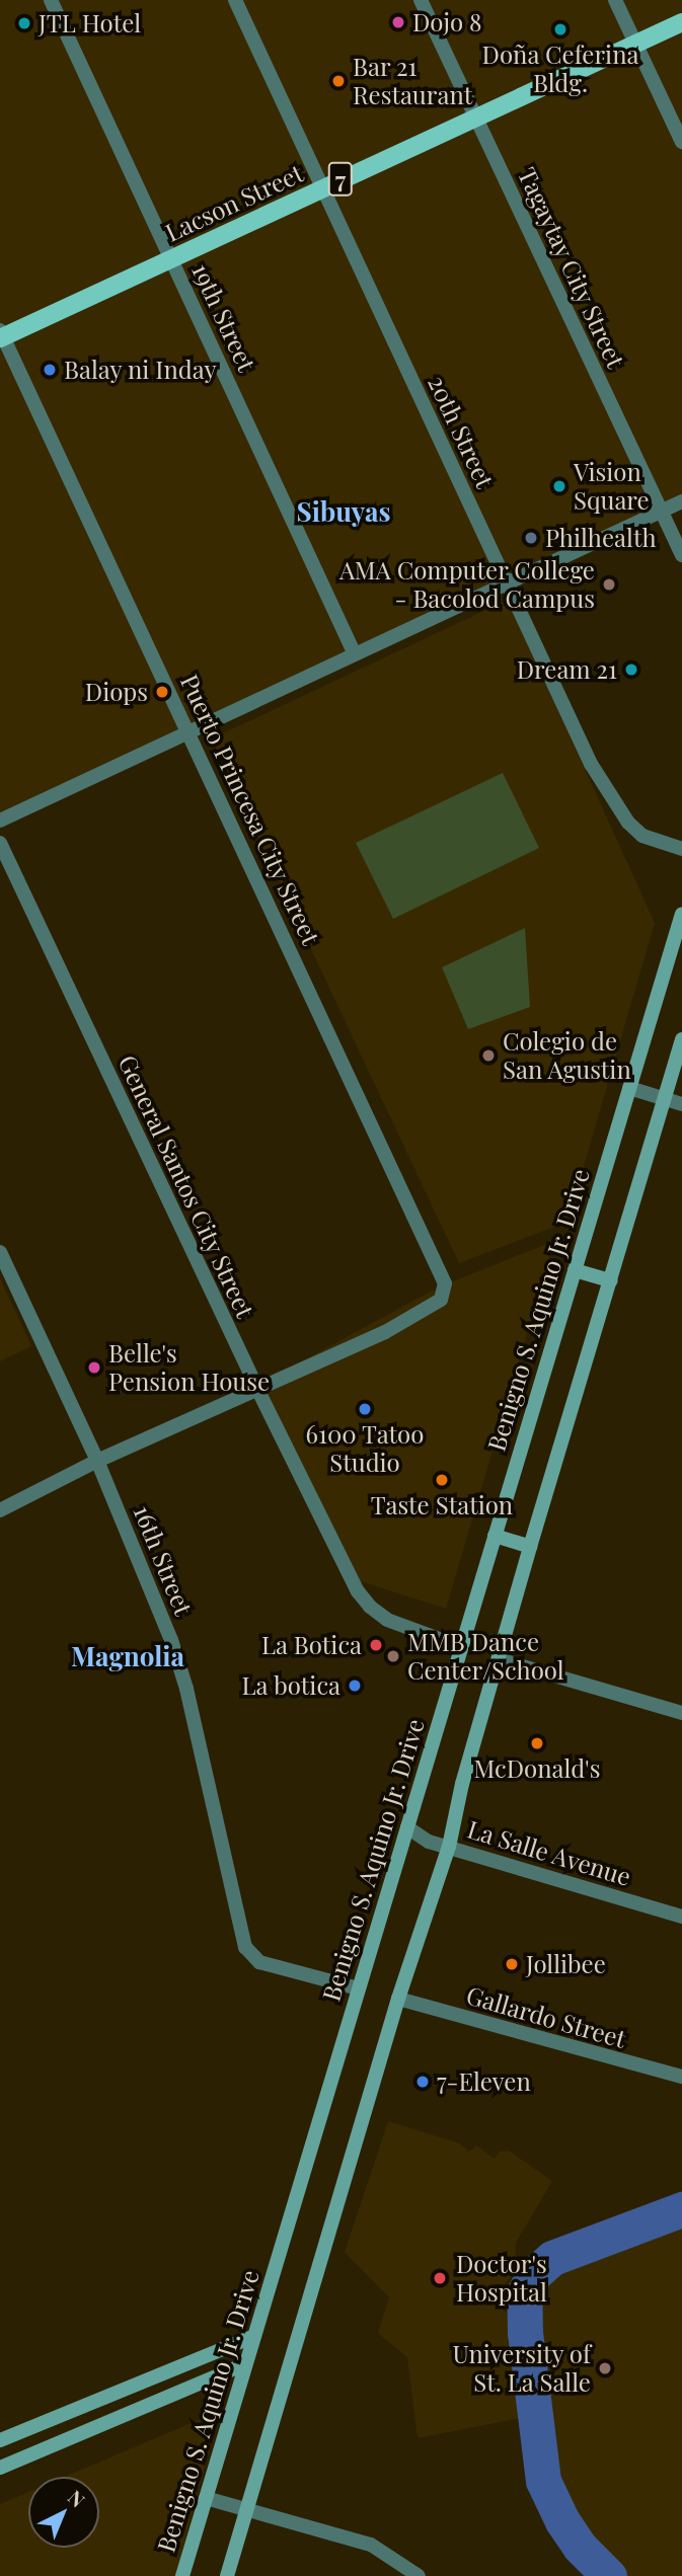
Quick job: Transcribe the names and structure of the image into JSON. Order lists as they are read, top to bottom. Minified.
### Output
{"streets":{"main road":["7","Lacson Street","Benigno S. Aquino Jr. Drive"],"street":["Tagaytay City Street","19th Street","20th Street","Puerto Princesa City Street","General Santos City Street","16th Street","La Salle Avenue","Gallardo Street"]},"crossings":[["Lacson Street","Tagaytay City Street"],["Lacson Street","19th Street"],["Lacson Street","20th Street"],["Lacson Street","Puerto Princesa City Street"],["Puerto Princesa City Street","General Santos City Street"],["General Santos City Street","Benigno S. Aquino Jr. Drive"],["Benigno S. Aquino Jr. Drive","16th Street"],["Benigno S. Aquino Jr. Drive","La Salle Avenue"]],"districts":["Sibuyas","Magnolia"],"places":["Dojo 8","JTL Hotel","Doña Ceferina Bldg.","Bar 21 Restaurant","Balay ni Inday","Vision Square","Philhealth","AMA Computer College - Bacolod Campus","Dream 21","Diops","Colegio de San Agustin","Belle's Pension House","6100 Tatoo Studio","Taste Station","La Botica","MMB Dance Center/School","La botica","McDonald's","Jollibee","7-Eleven","Doctor's Hospital","University of St. La Salle"],"north":"top right"}
